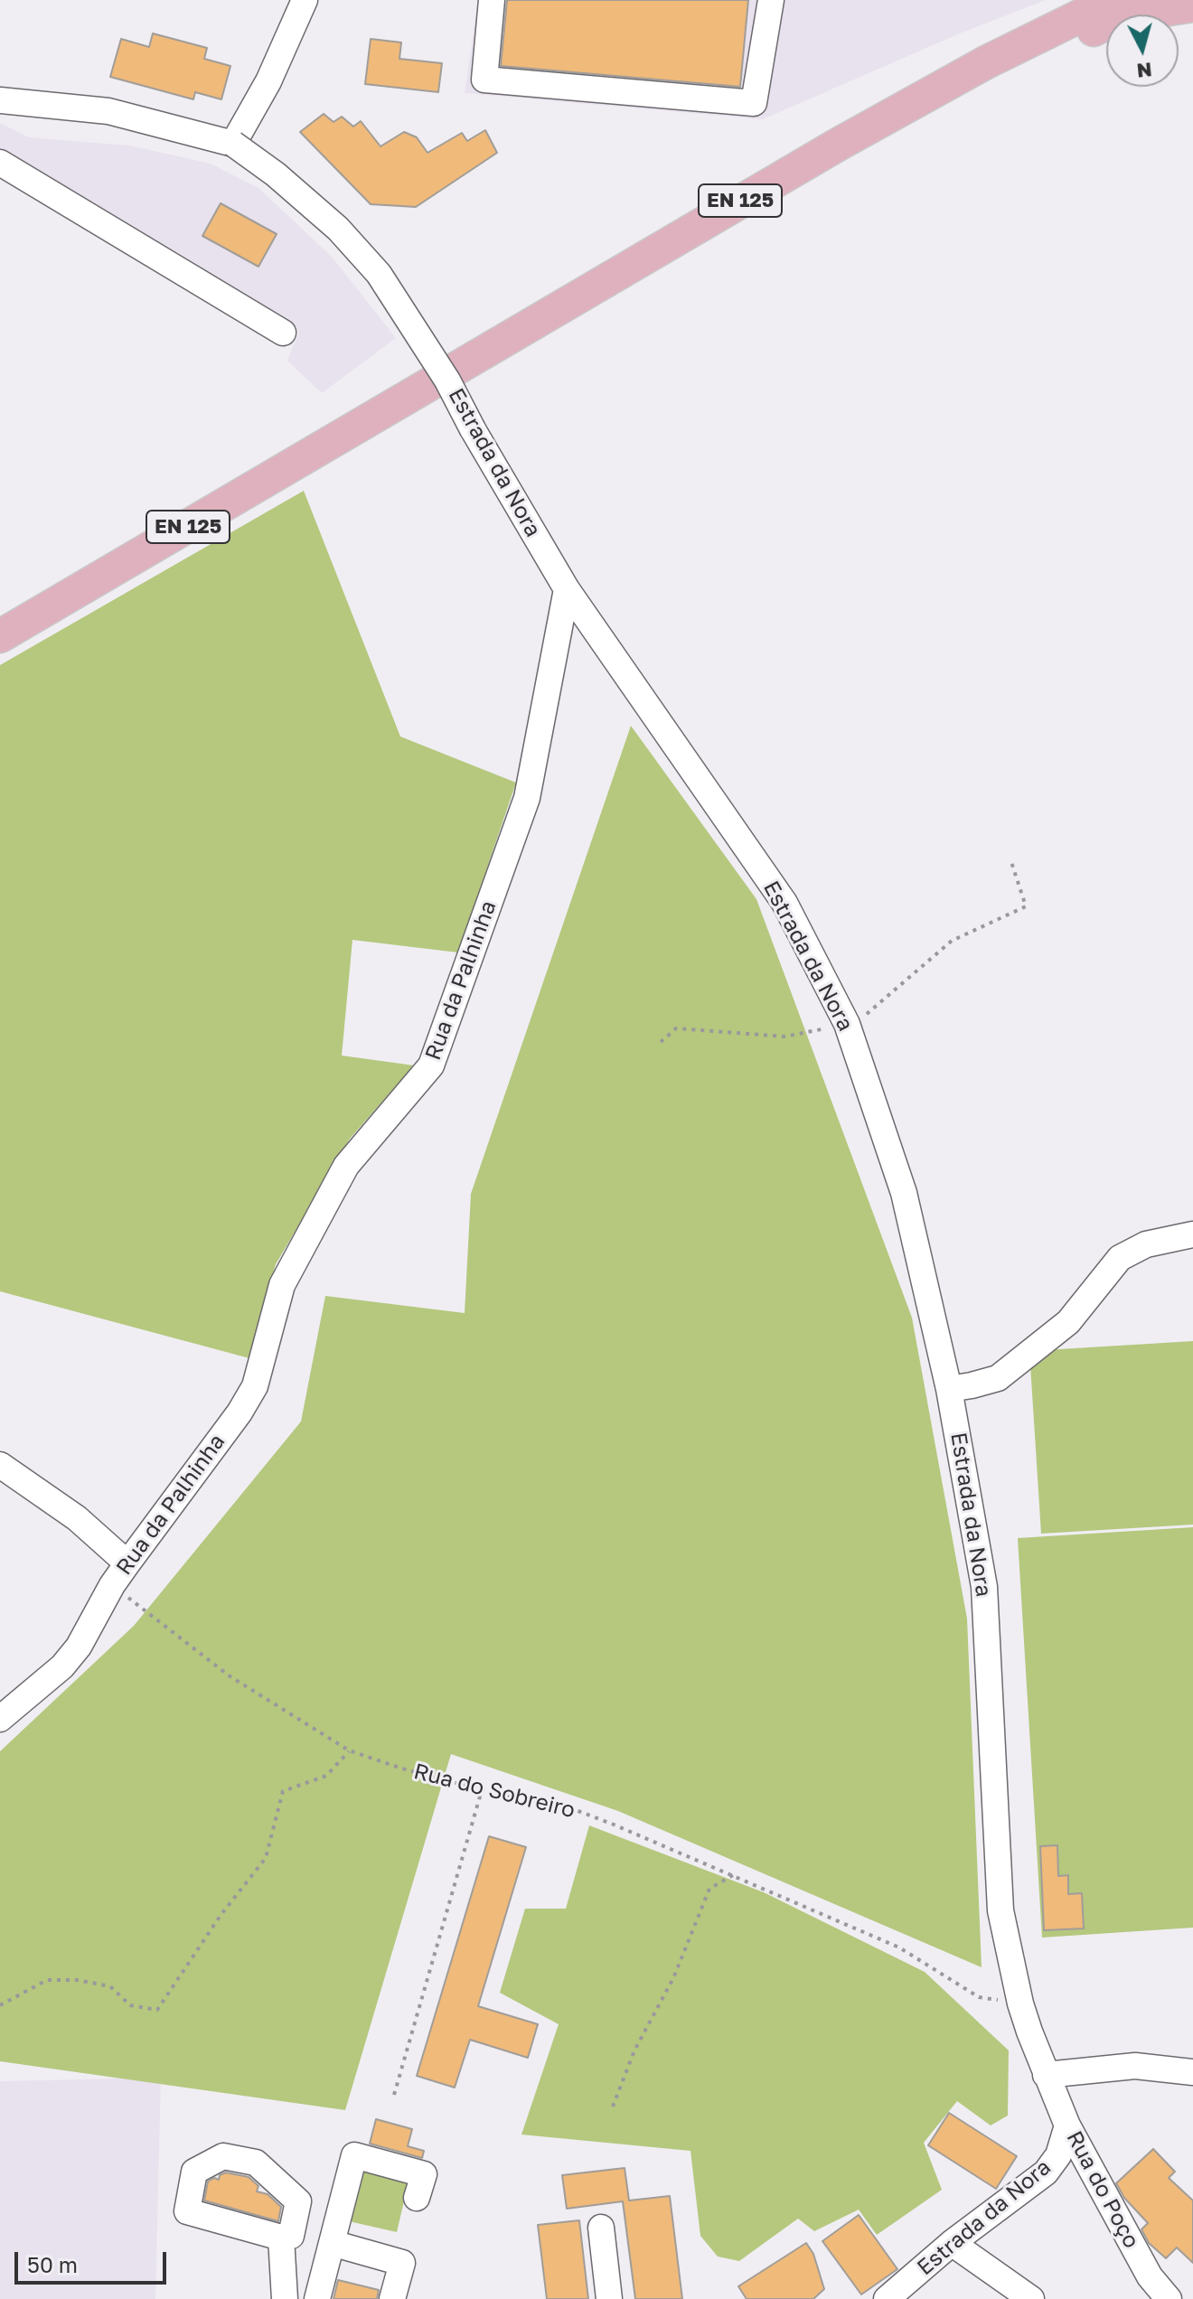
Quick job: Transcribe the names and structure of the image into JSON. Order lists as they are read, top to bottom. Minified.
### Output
{"streets":{"main road":["EN 125"],"street":["Estrada da Nora","Rua da Palhinha","Rua do Poço"],"path":["Rua do Sobreiro"]},"crossings":[["Estrada da Nora","Rua da Palhinha"],["Estrada da Nora","Rua do Sobreiro"],["Estrada da Nora","Rua do Poço"],["Rua da Palhinha","Rua do Sobreiro"]],"scale_bar":"50 m","north":"bottom"}
